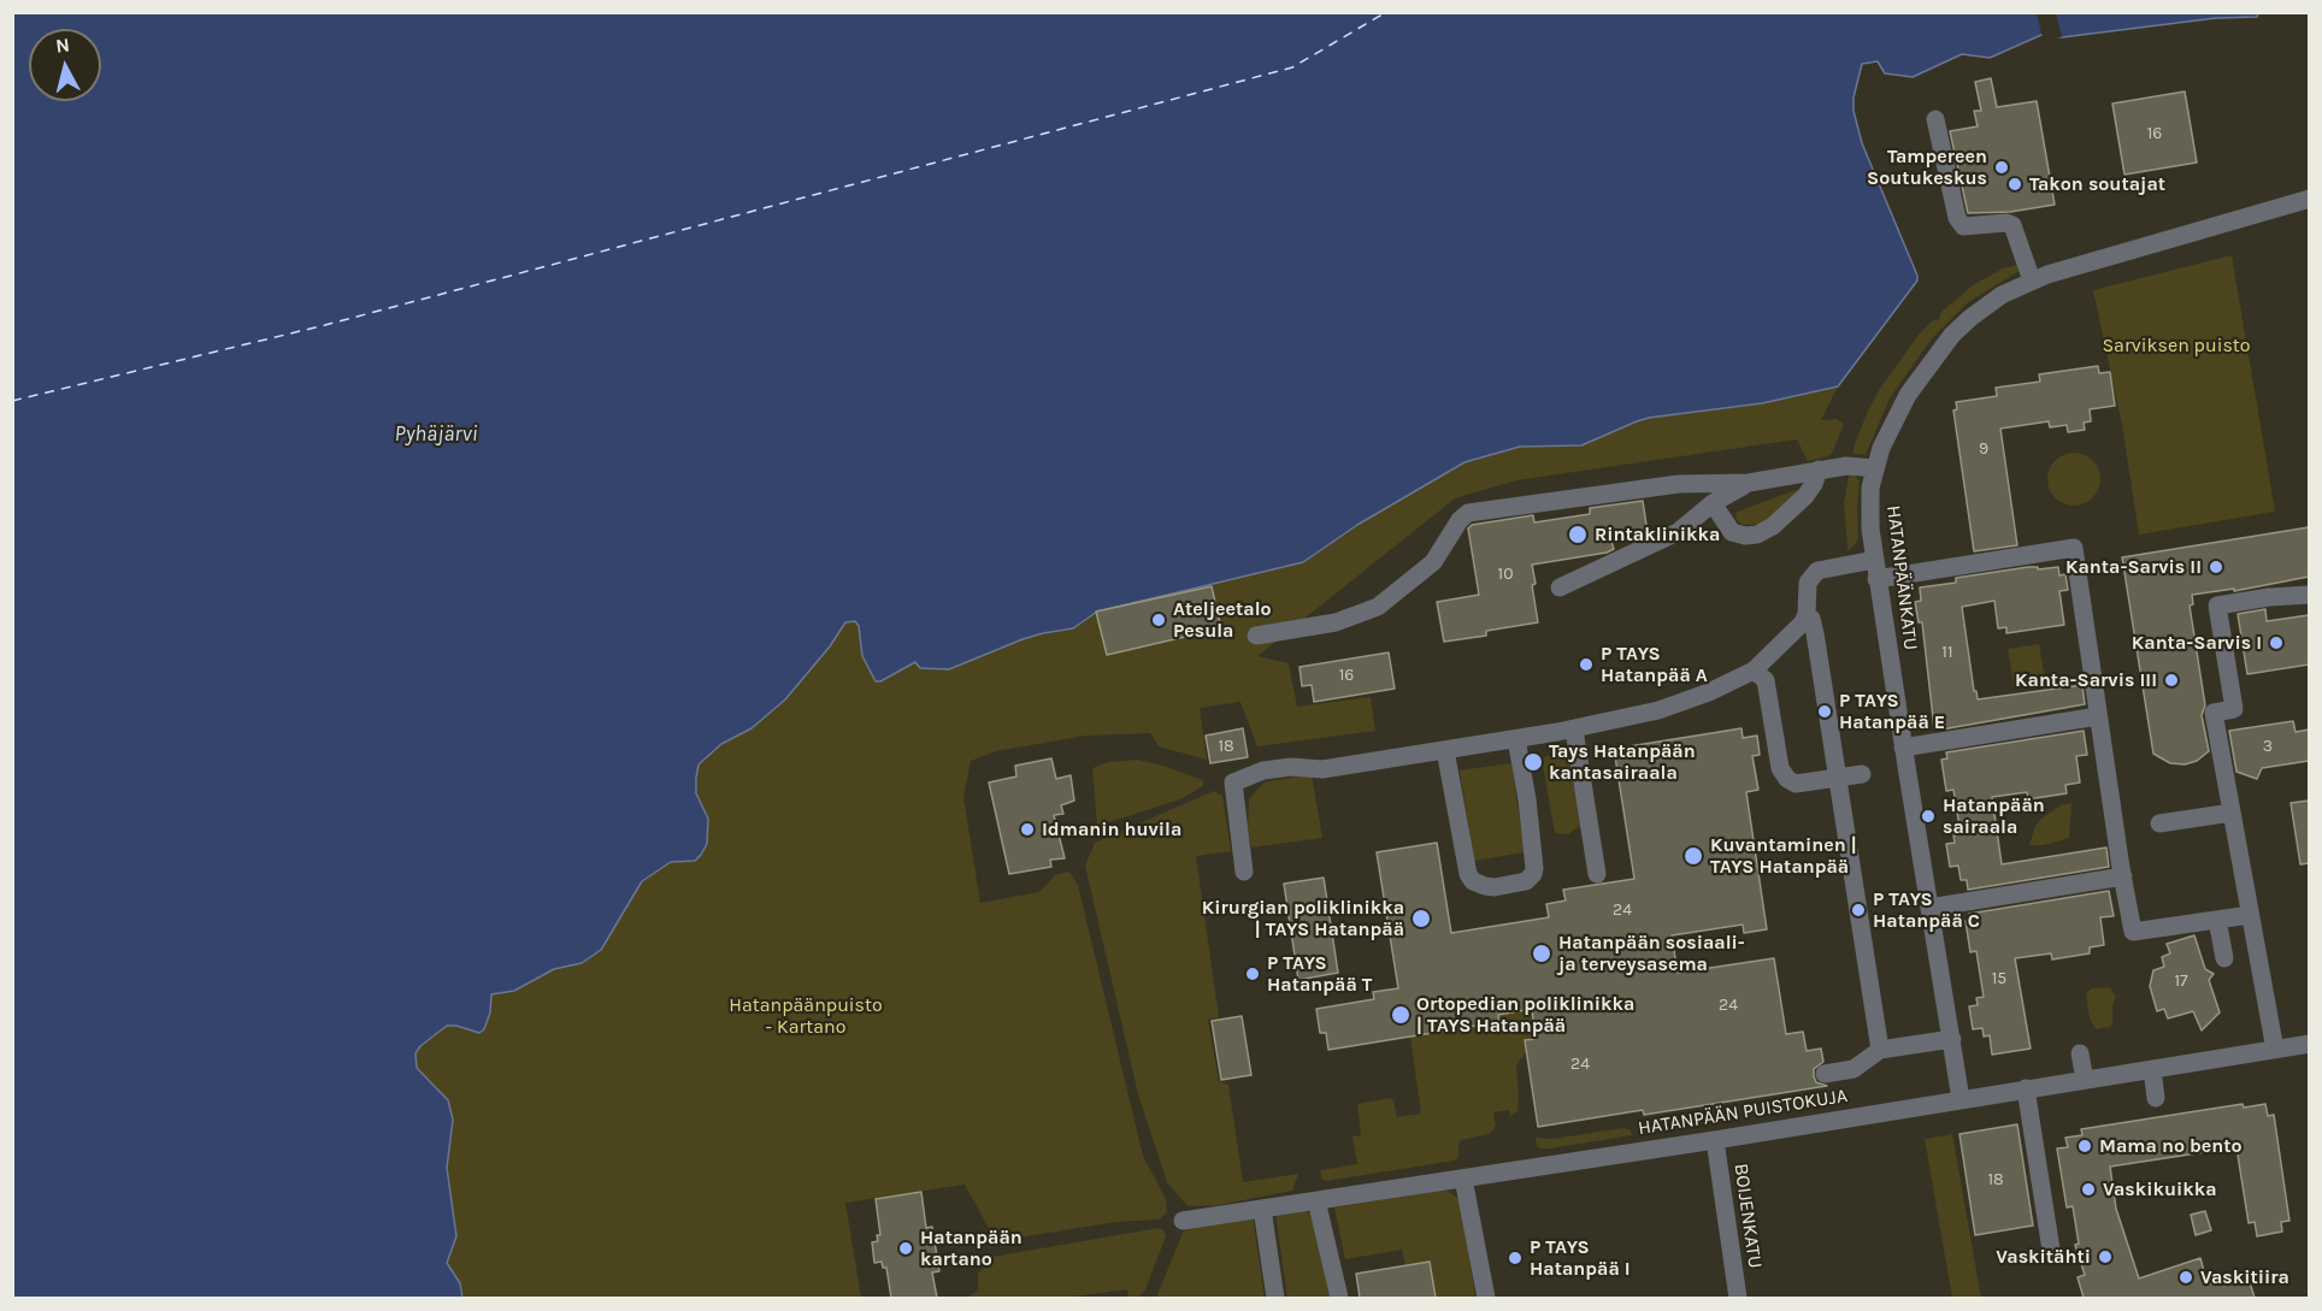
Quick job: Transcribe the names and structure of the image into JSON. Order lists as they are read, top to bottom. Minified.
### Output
{"streets":{"street":["HATANPÄÄNKATU","HATANPÄÄN PUISTOKUJA","BOIJENKATU"]},"crossings":[["HATANPÄÄNKATU","HATANPÄÄN PUISTOKUJA"],["HATANPÄÄN PUISTOKUJA","BOIJENKATU"]],"water":["Pyhäjärvi"],"parks":["Sarviksen puisto","Hatanpäänpuisto - Kartano"],"places":["Tampereen Soutukeskus","Takon soutajat","Rintaklinikka","Kanta-Sarvis II","Ateljeetalo Pesula","Kanta-Sarvis I","P TAYS Hatanpää A","Kanta-Sarvis III","P TAYS Hatanpää E","Tays Hatanpään kantasairaala","Hatanpään sairaala","Idmanin huvila","Kuvantaminen | TAYS Hatanpää","P TAYS Hatanpää C","Kirurgian poliklinikka | TAYS Hatanpää","Hatanpään sosiaali- ja terveysasema","P TAYS Hatanpää T","Ortopedian poliklinikka | TAYS Hatanpää","Mama no bento","Vaskikuikka","Hatanpään kartano","Vaskitähti","P TAYS Hatanpää I","Vaskitiira"],"house_numbers":["16","9","10","11","16","18","3","24","15","17","24","24","18"],"north":"top"}
